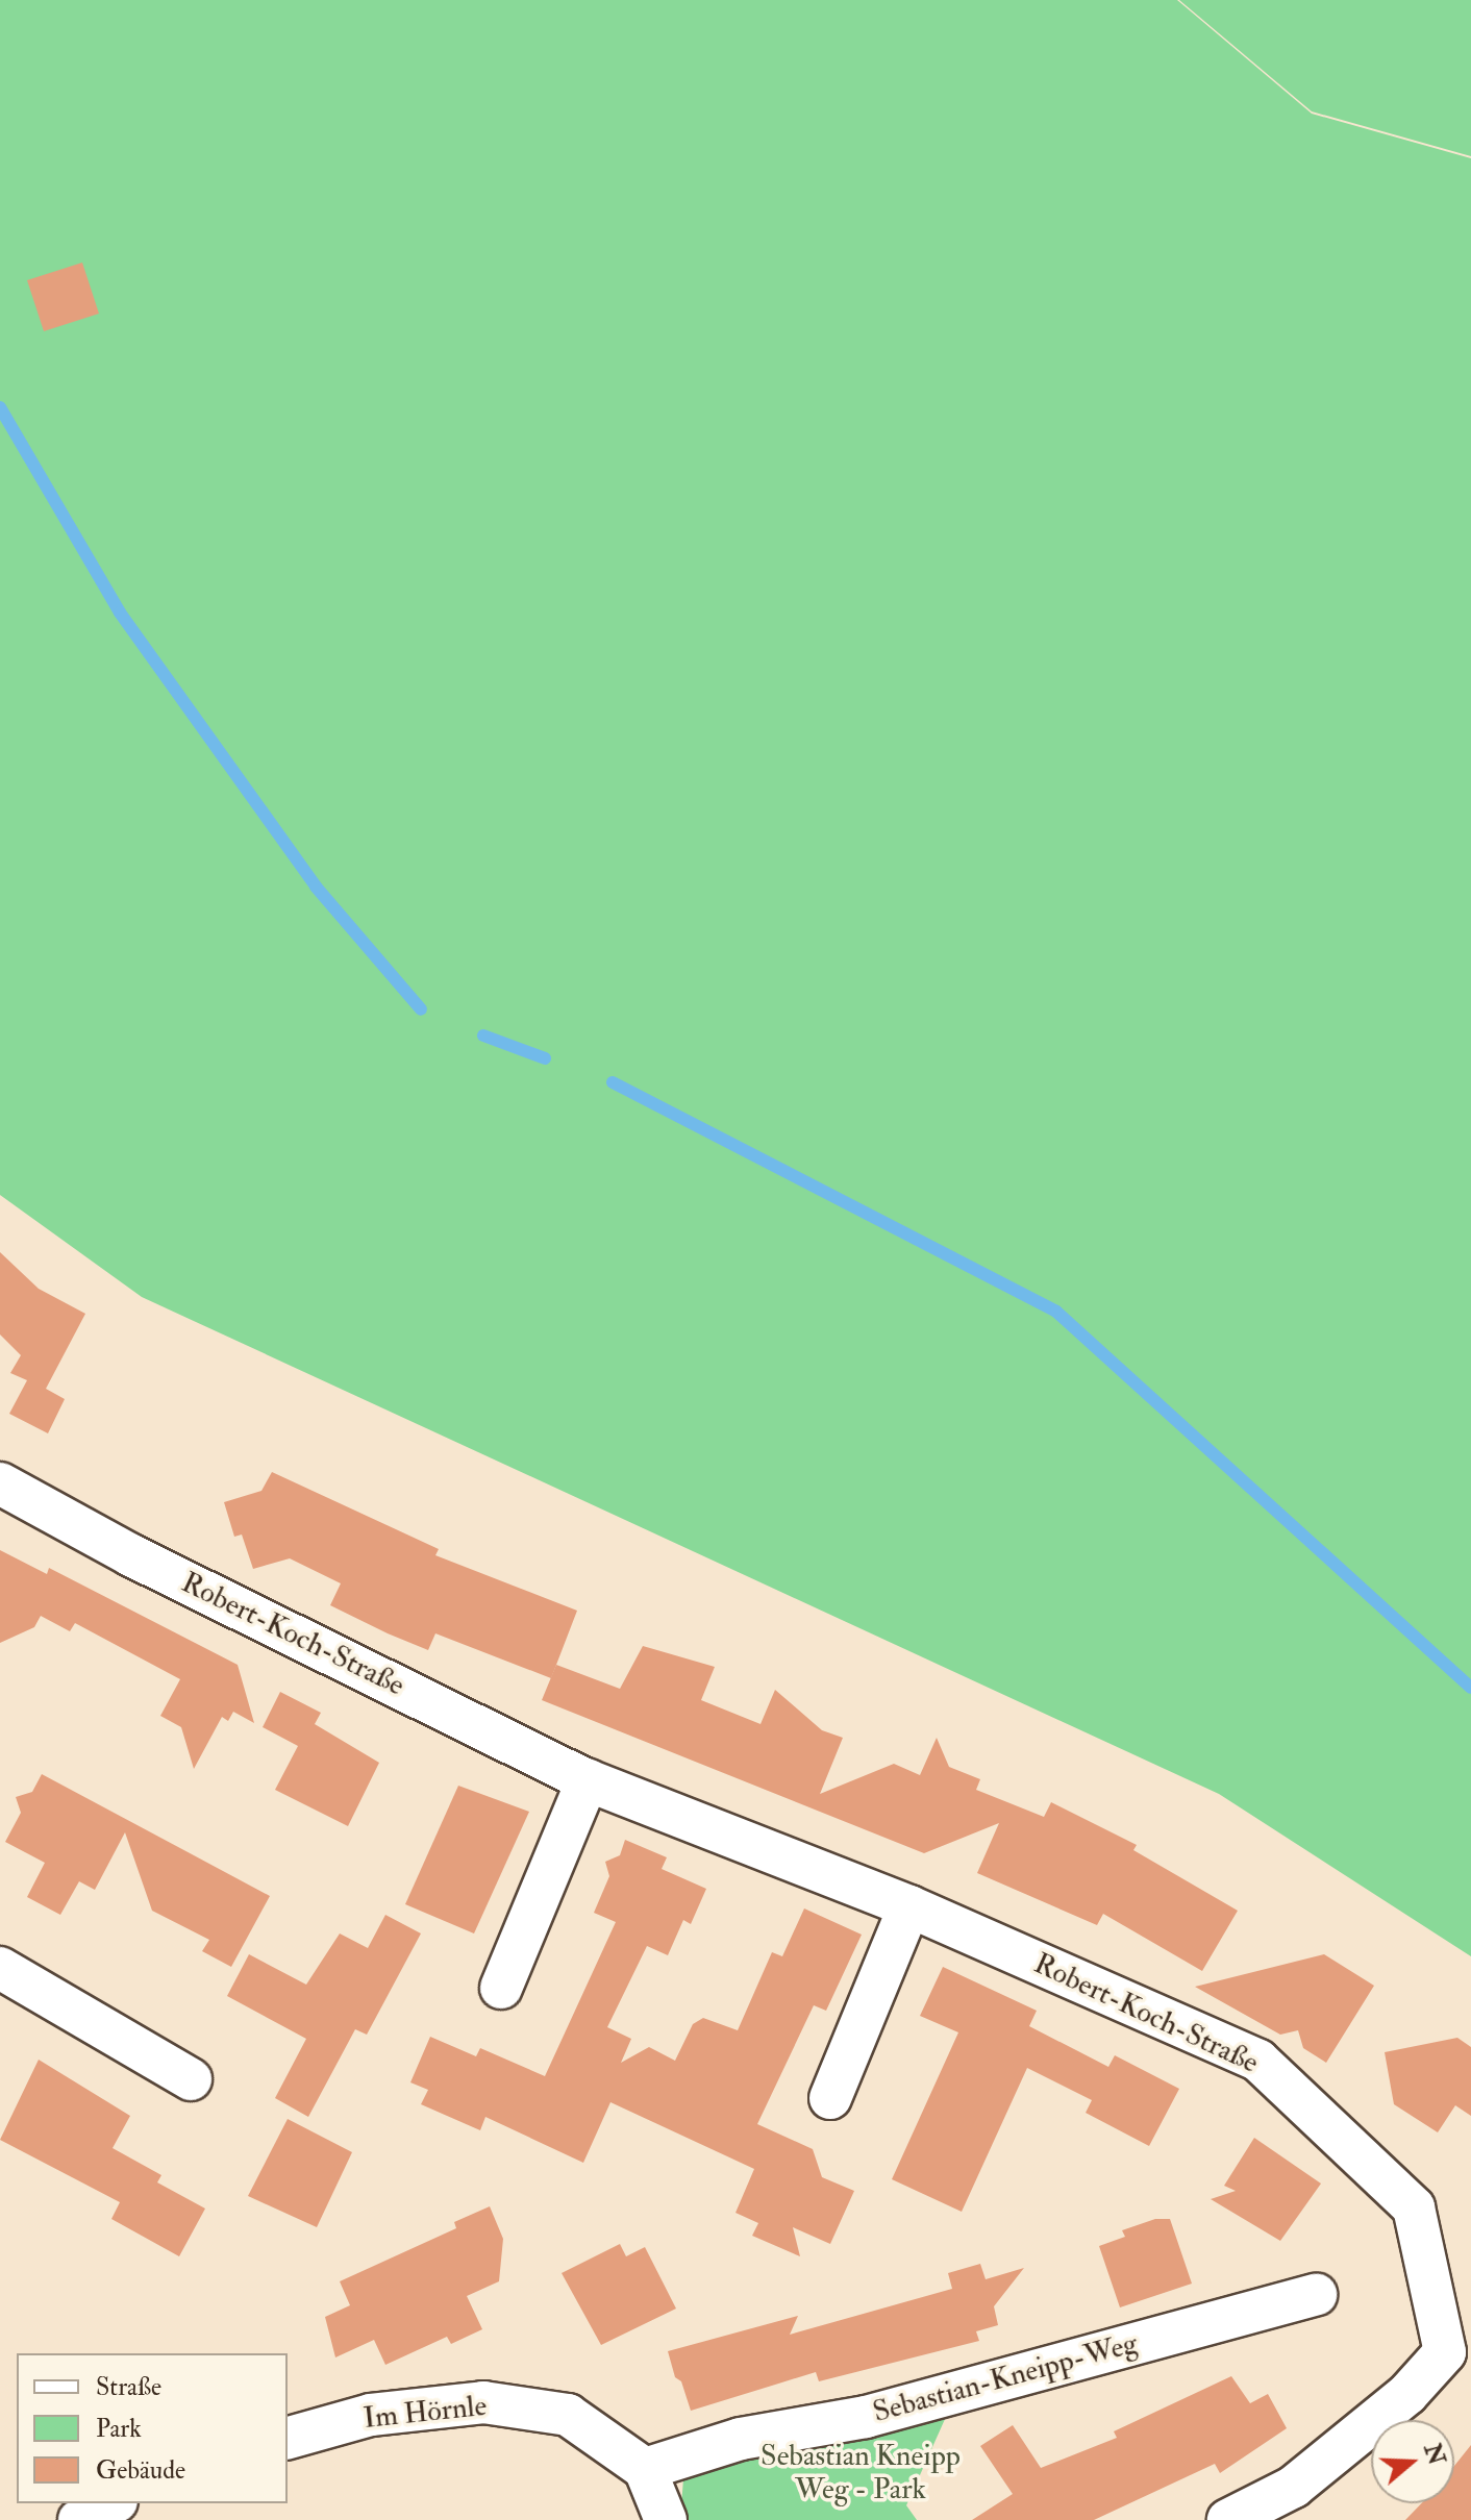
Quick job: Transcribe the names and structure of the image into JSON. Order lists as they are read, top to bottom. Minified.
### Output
{"streets":{"street":["Robert-Koch-Straße","Sebastian-Kneipp-Weg","Im Hörnle"]},"crossings":[["Sebastian-Kneipp-Weg","Im Hörnle"]],"parks":["Sebastian Kneipp Weg - Park"],"legend":["Straße","Park","Gebäude"],"north":"right"}
